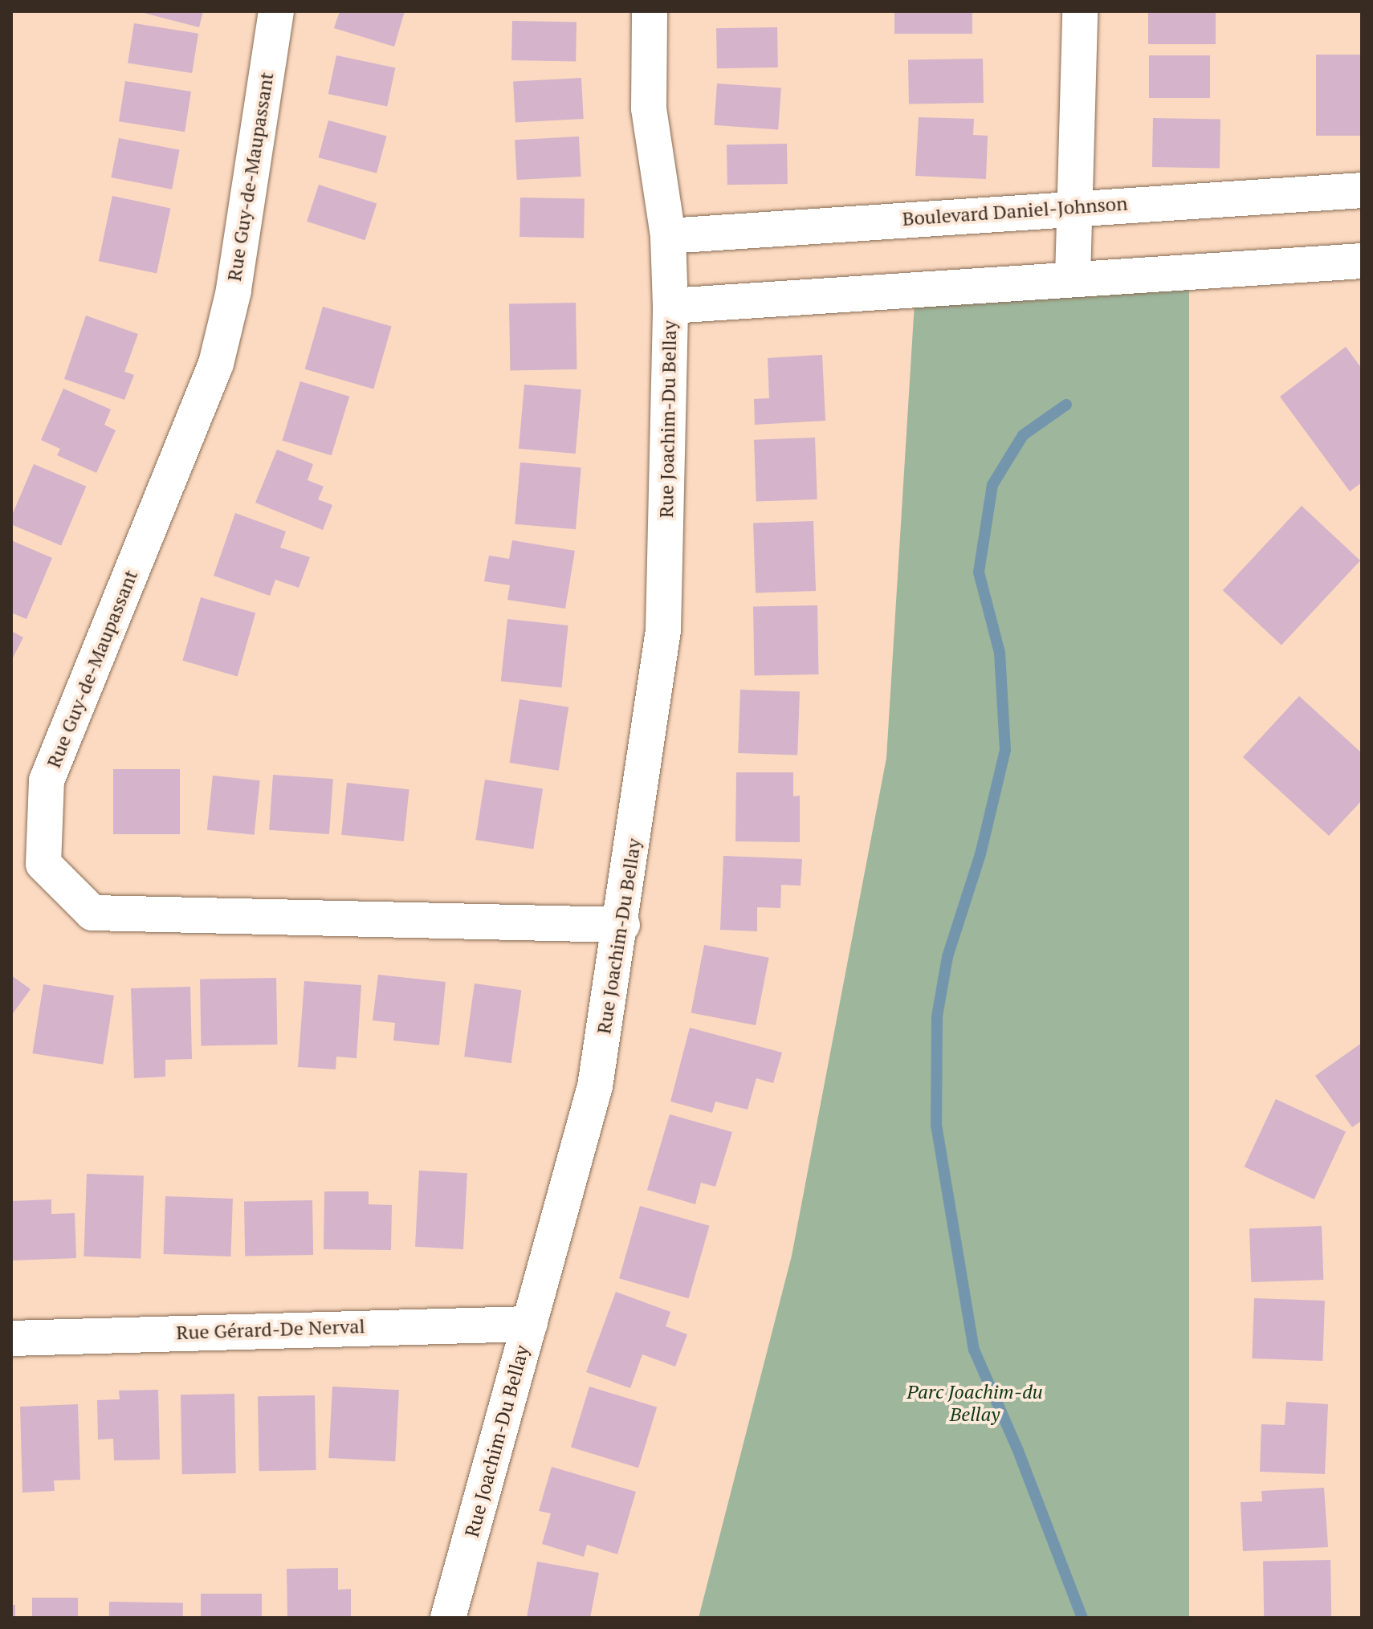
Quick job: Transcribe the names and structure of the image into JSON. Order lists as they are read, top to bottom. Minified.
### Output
{"streets":{"street":["Rue Guy-de-Maupassant","Boulevard Daniel-Johnson","Rue Joachim-Du Bellay","Rue Gérard-De Nerval"]},"crossings":[["Rue Guy-de-Maupassant","Rue Joachim-Du Bellay"],["Boulevard Daniel-Johnson","Rue Joachim-Du Bellay"],["Rue Joachim-Du Bellay","Rue Gérard-De Nerval"]],"parks":["Parc Joachim-du Bellay"]}
